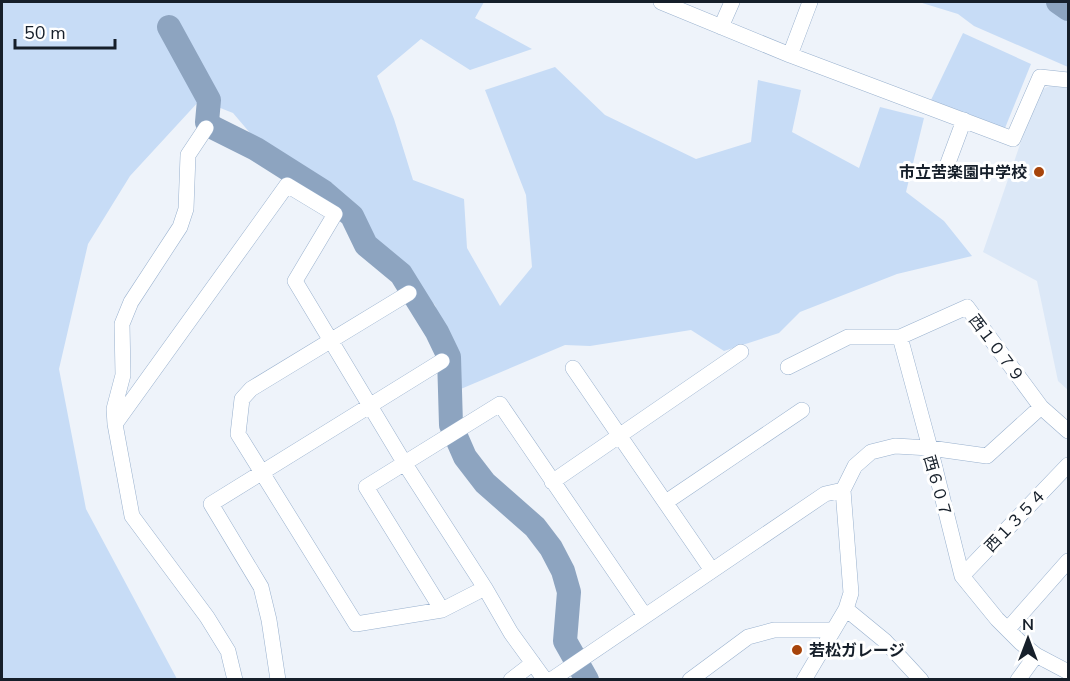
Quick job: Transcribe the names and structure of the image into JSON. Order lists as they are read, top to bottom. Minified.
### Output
{"streets":{"street":["西１０７９","西６０７","西１３５４"]},"crossings":[["西６０７","西１３５４"]],"places":["市立苦楽園中学校","若松ガレージ"],"scale_bar":"50 m","north":"top"}
